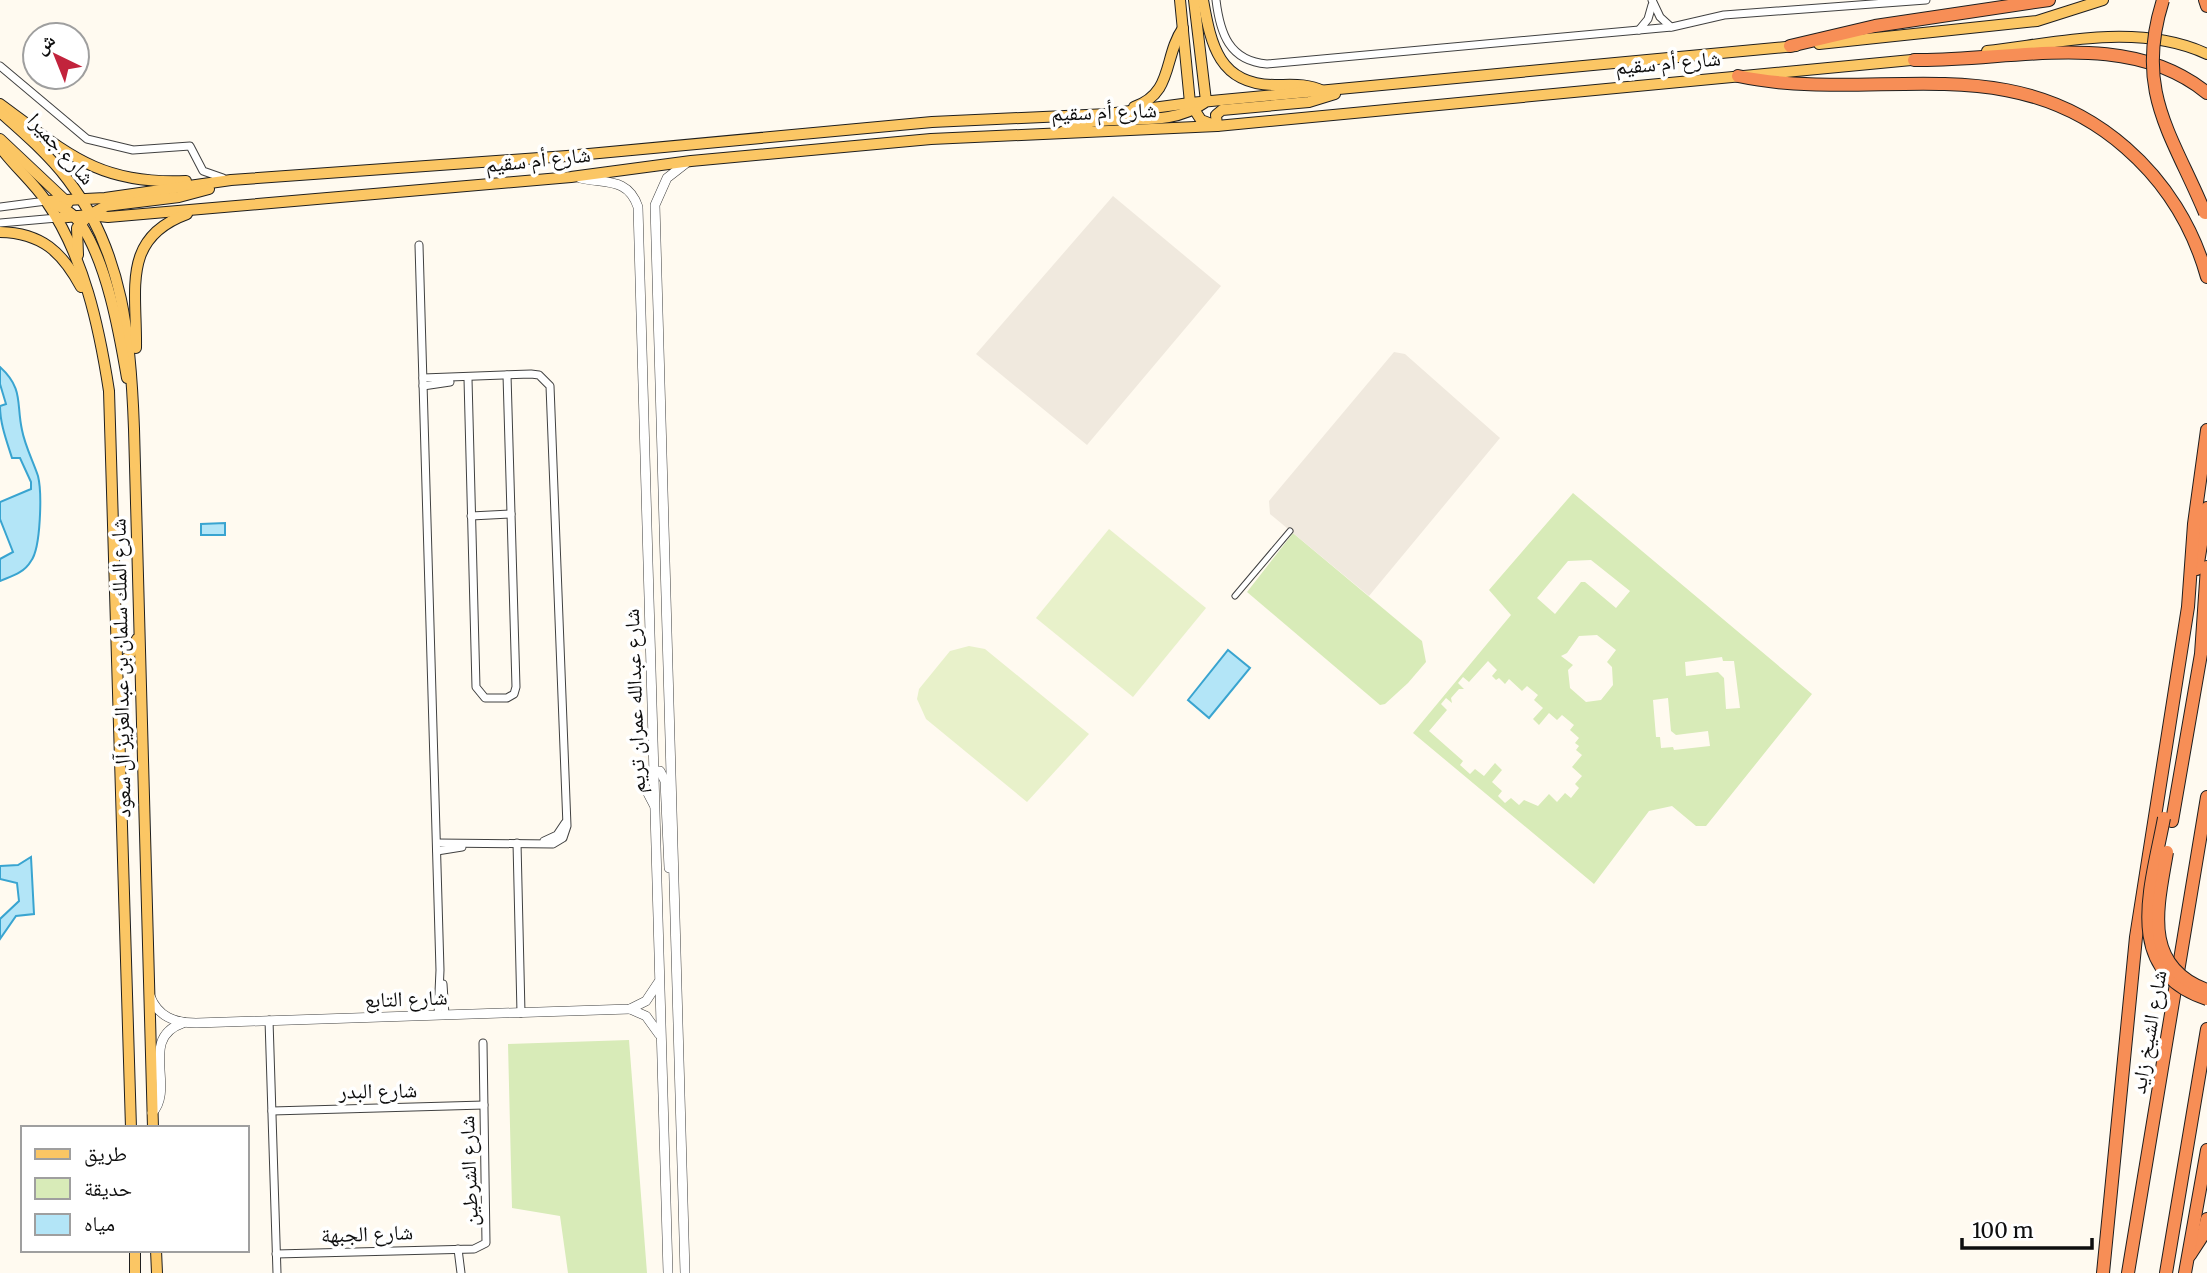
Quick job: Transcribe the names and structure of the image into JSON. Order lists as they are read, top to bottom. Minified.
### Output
{"streets":{"highway":["شارع الشيخ زايد"],"main road":["شارع أم سقيم","شارع جميرا","شارع الملك سلمان بن عبدالعزيز آل سعود"],"street":["شارع عبدالله عمران تريم","شارع التابع","شارع البدر","شارع الشرطين","شارع الجبهة"]},"crossings":[["شارع أم سقيم","شارع جميرا"],["شارع أم سقيم","شارع الملك سلمان بن عبدالعزيز آل سعود"],["شارع أم سقيم","شارع عبدالله عمران تريم"],["شارع جميرا","شارع الملك سلمان بن عبدالعزيز آل سعود"],["شارع البدر","شارع الشرطين"],["شارع الشرطين","شارع الجبهة"]],"legend":["طريق","حديقة","مياه"],"scale_bar":"100 m","north":"top left"}
